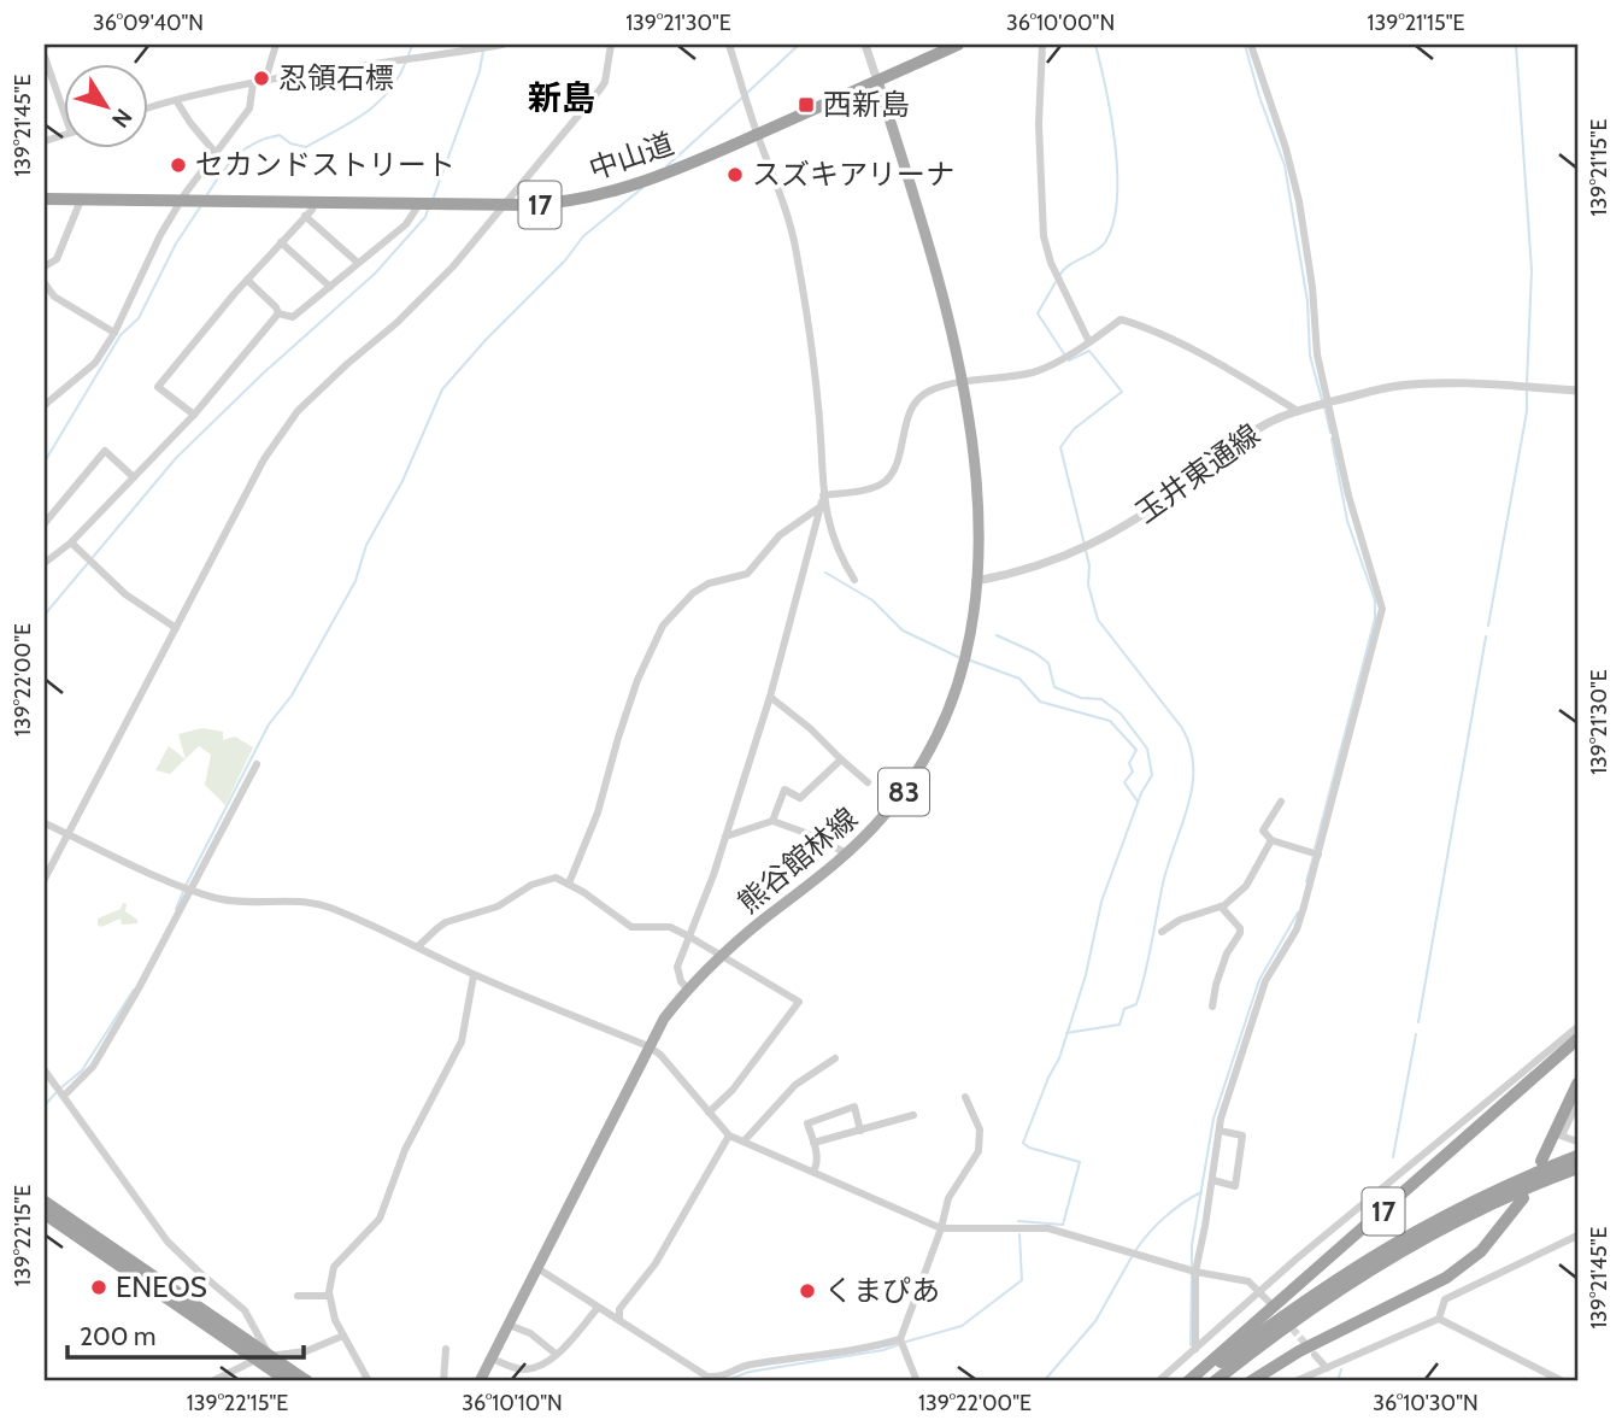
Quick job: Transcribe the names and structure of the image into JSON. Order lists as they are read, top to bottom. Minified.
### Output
{"streets":{"highway":["中山道","17"],"main road":["83","熊谷館林線"],"street":["玉井東通線"]},"crossings":[["中山道","熊谷館林線"],["玉井東通線","熊谷館林線"]],"districts":["新島"],"places":{"other":["忍領石標","セカンドストリート","スズキアリーナ","ENEOS","くまぴあ"],"transit":["西新島"]},"scale_bar":"200 m","north":"bottom right","coordinates":["36°09'40\"N","139°21'30\"E","36°10'00\"N","139°21'15\"E","139°21'45\"E","139°22'00\"E","139°22'15\"E","36°10'10\"N","36°10'30\"N"]}
